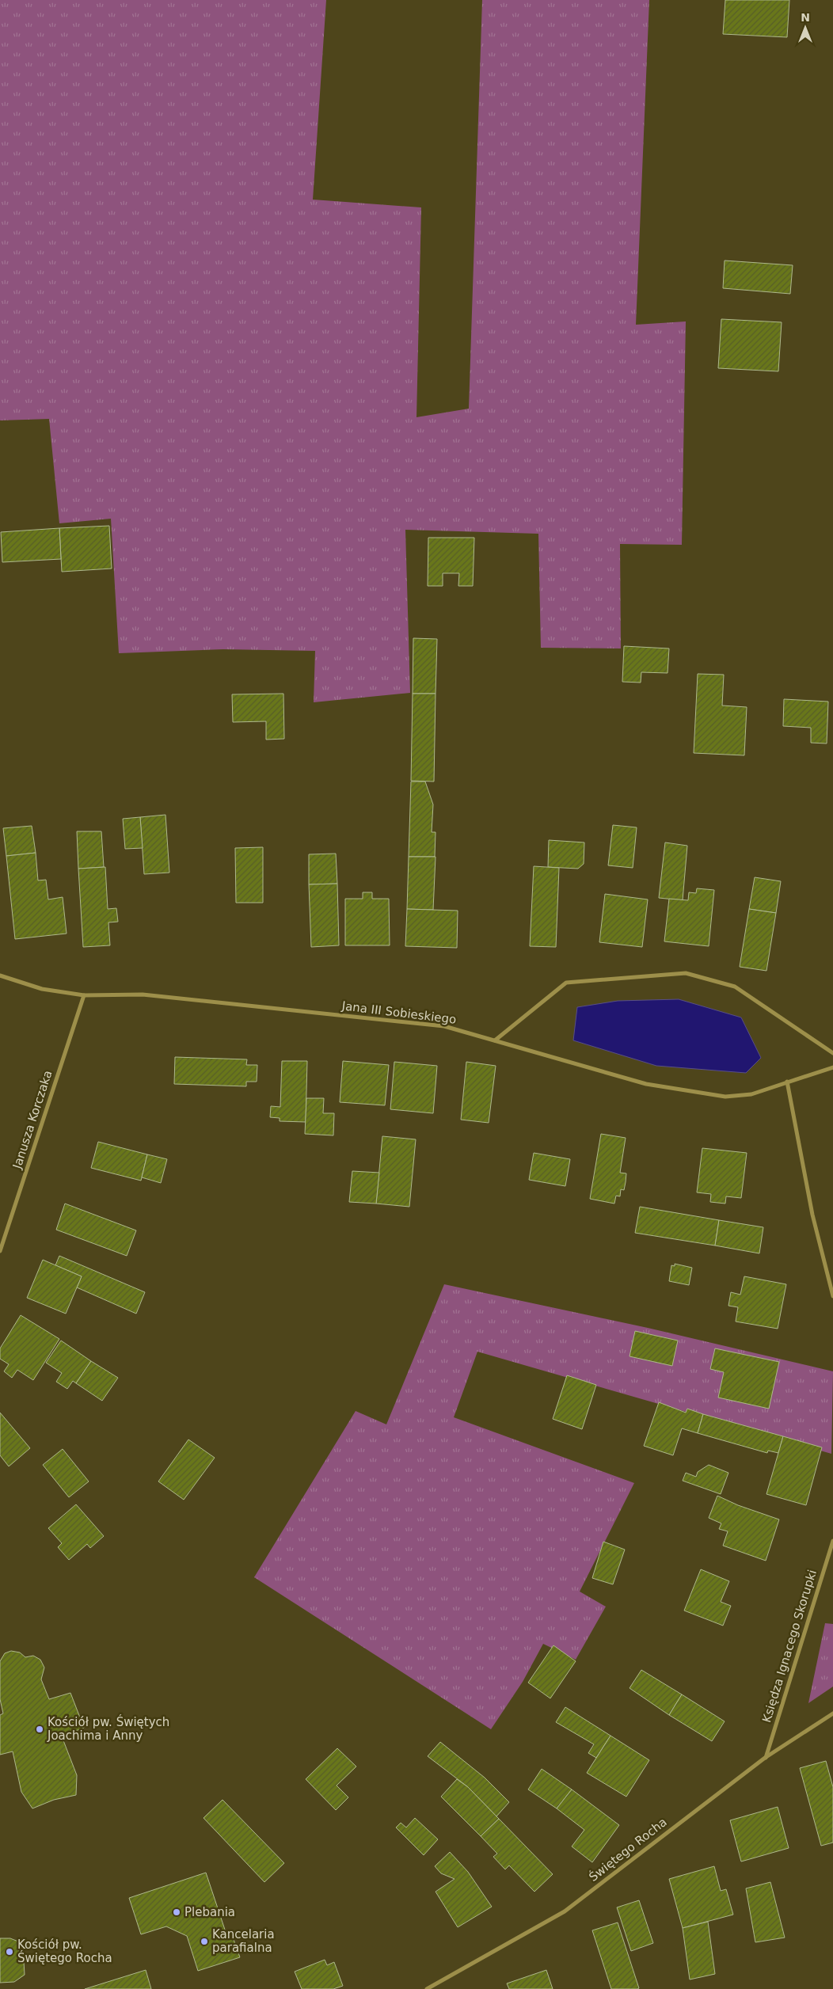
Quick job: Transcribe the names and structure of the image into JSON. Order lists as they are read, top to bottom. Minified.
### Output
{"streets":{"street":["Jana III Sobieskiego","Janusza Korczaka","Księdza Ignacego Skorupki","Świętego Rocha"]},"crossings":[["Jana III Sobieskiego","Janusza Korczaka"],["Księdza Ignacego Skorupki","Świętego Rocha"]],"places":["Kościół pw. Świętych Joachima i Anny","Plebania","Kancelaria parafialna","Kościół pw. Świętego Rocha"],"north":"top"}
